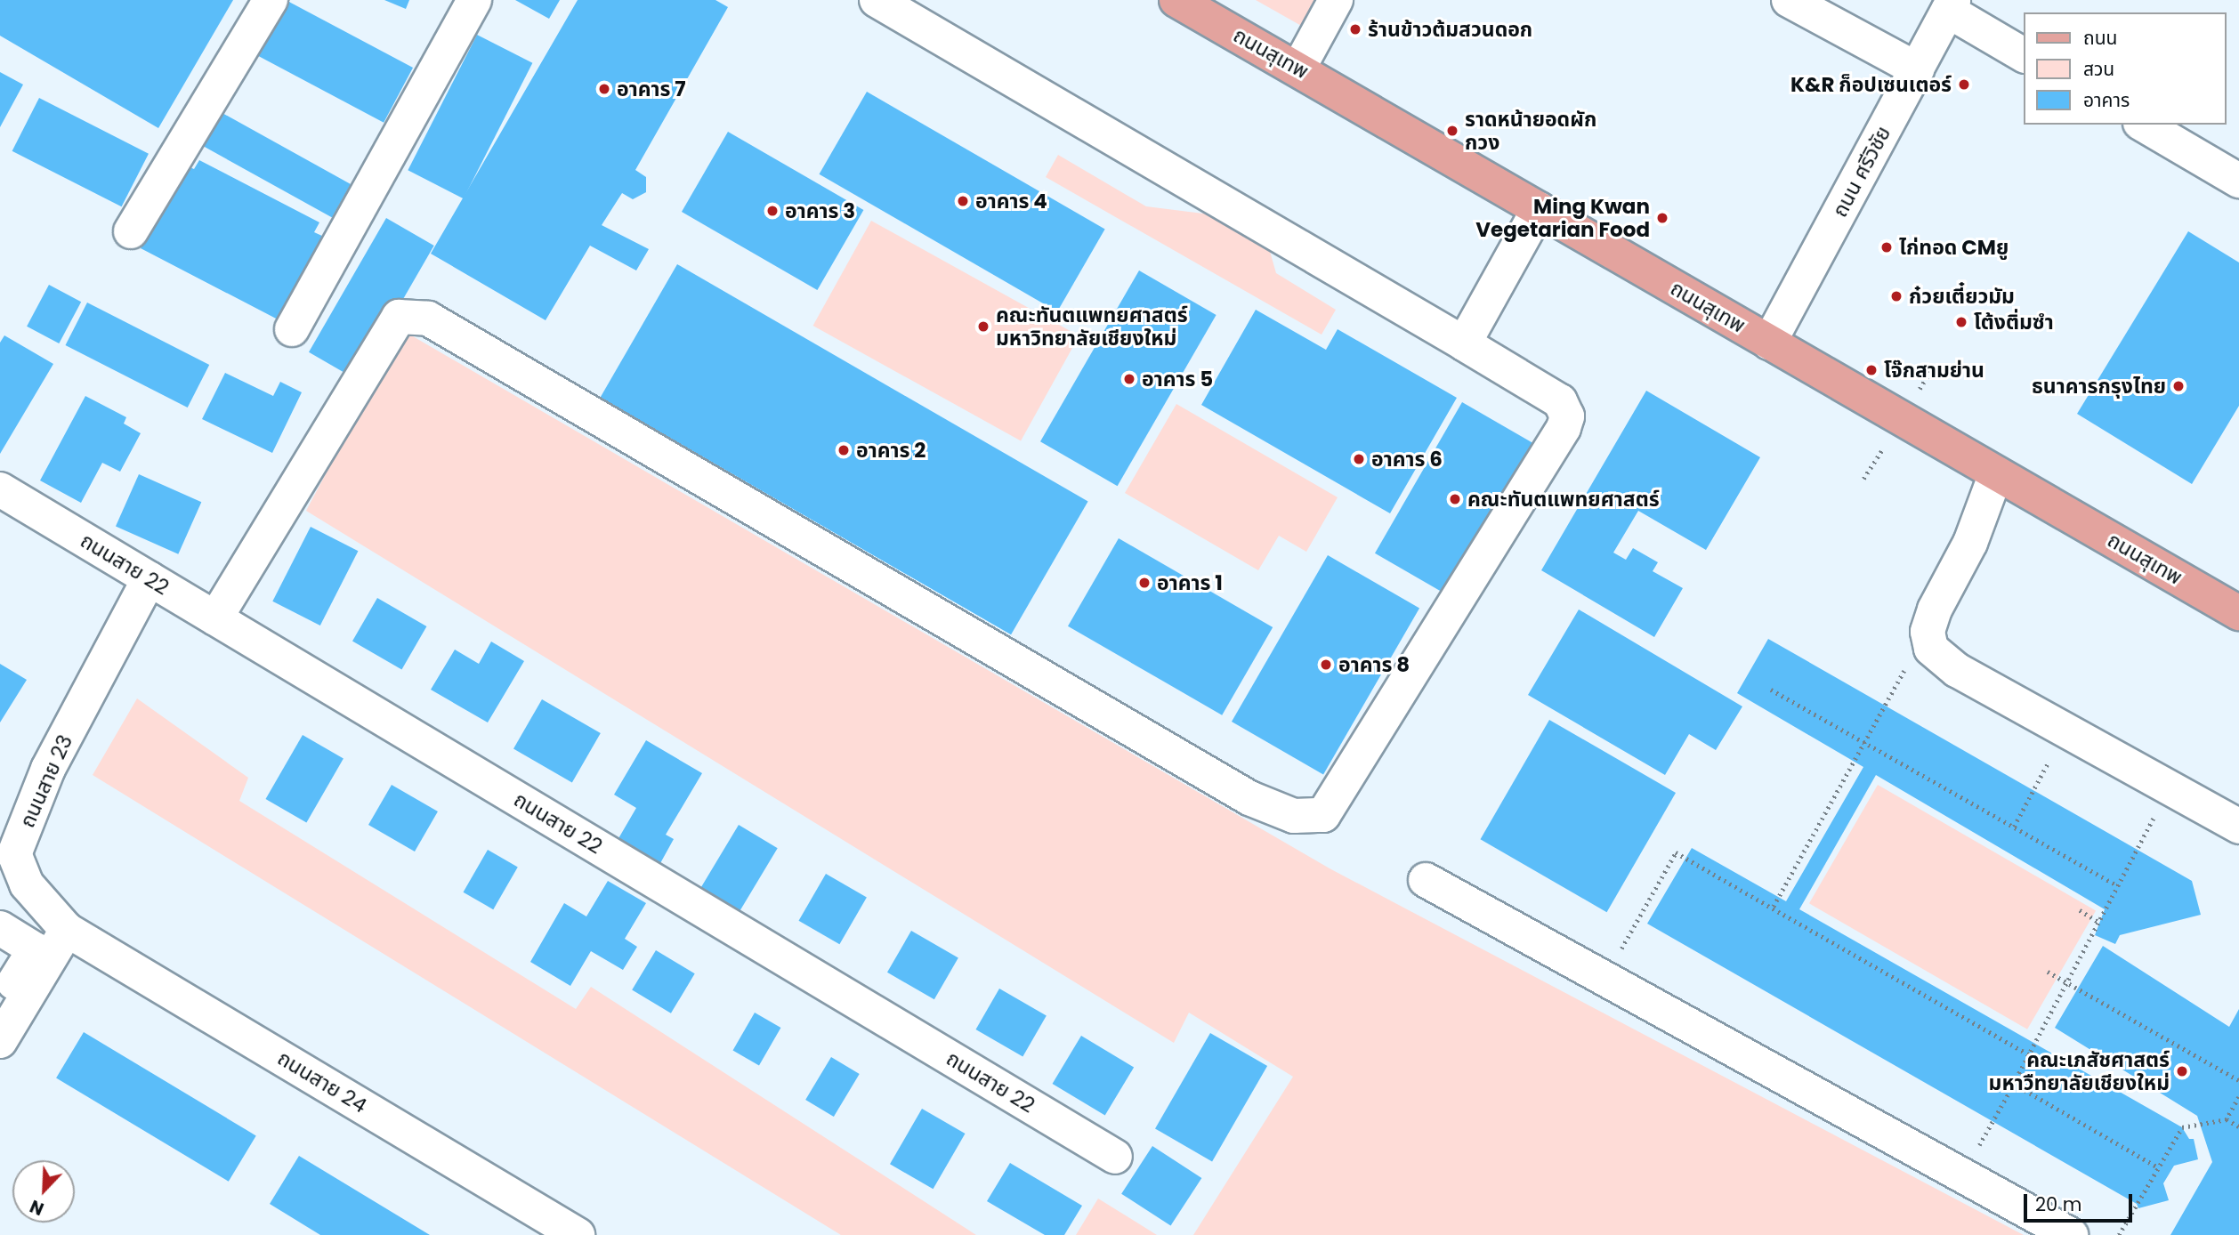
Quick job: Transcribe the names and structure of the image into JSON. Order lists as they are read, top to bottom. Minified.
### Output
{"streets":{"main road":["ถนนสุเทพ"],"street":["ถนน ศรีวิชัย","ถนนสาย 22","ถนนสาย 23","ถนนสาย 24"]},"crossings":[["ถนนสุเทพ","ถนน ศรีวิชัย"],["ถนนสาย 22","ถนนสาย 23"],["ถนนสาย 23","ถนนสาย 24"]],"places":["ร้านข้าวต้มสวนดอก","K&R ก็อปเซนเตอร์","อาคาร 7","ราดหน้ายอดผัก กวง","อาคาร 4","อาคาร 3","Ming Kwan Vegetarian Food","ไก่ทอด CMยู","ก๋วยเตี๋ยวมัม","โต้งติ่มซำ","คณะทันตแพทยศาสตร์ มหาวิทยาลัยเชียงใหม่","โจ๊กสามย่าน","อาคาร 5","ธนาคารกรุงไทย","อาคาร 2","อาคาร 6","คณะทันตแพทยศาสตร์","อาคาร 1","อาคาร 8","คณะเภสัชศาสตร์ มหาวืทยาลัยเชียงใหม่"],"legend":["ถนน","สวน","อาคาร"],"scale_bar":"20 m","north":"bottom left"}
